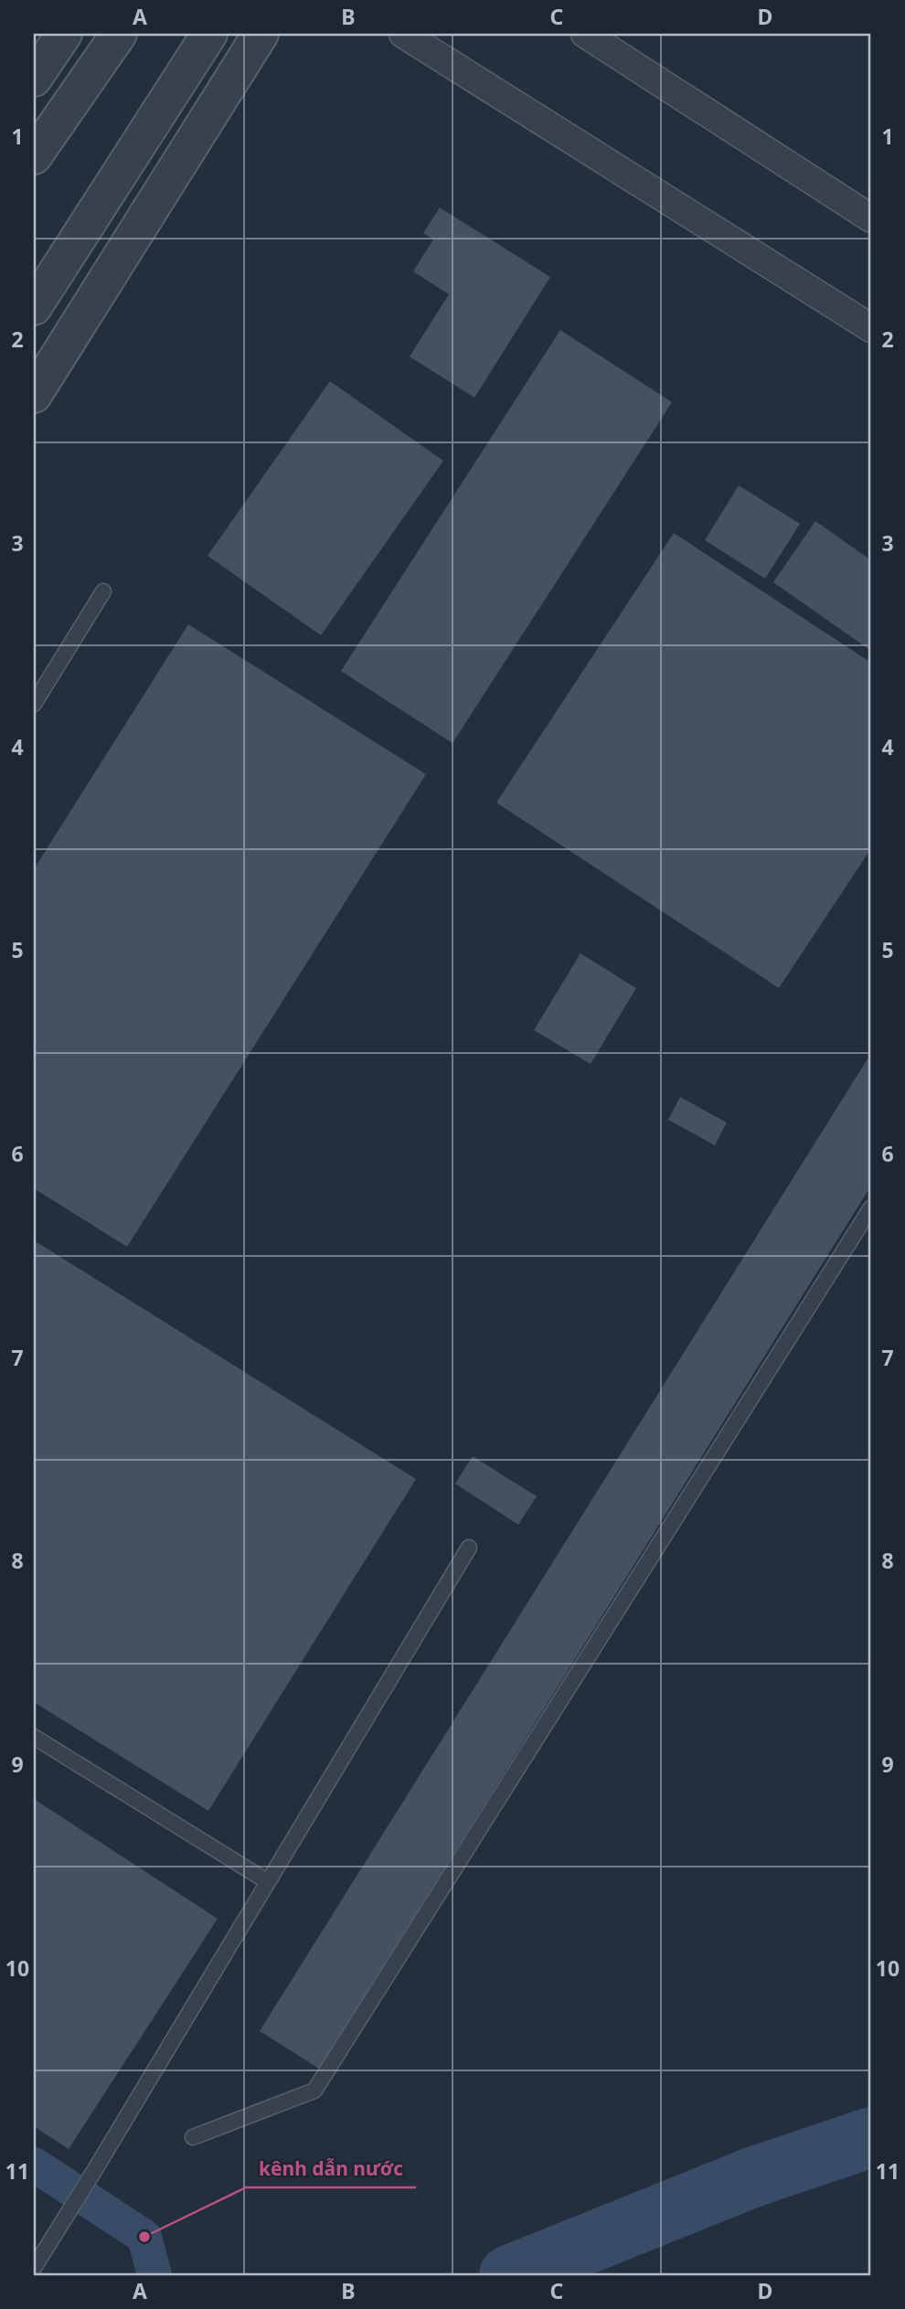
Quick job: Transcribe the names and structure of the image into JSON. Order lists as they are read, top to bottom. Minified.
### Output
{"places":["kênh dẫn nước"],"grid":{"columns":["A","B","C","D"],"rows":["1","2","3","4","5","6","7","8","9","10","11"]}}
